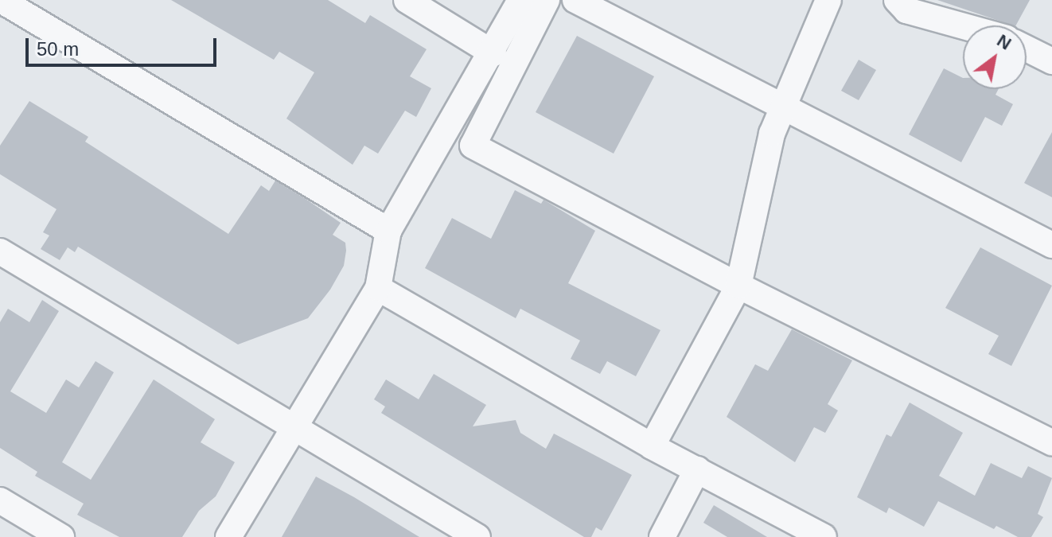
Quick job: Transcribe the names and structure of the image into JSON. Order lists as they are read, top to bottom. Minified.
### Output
{"scale_bar":"50 m","north":"top right"}
